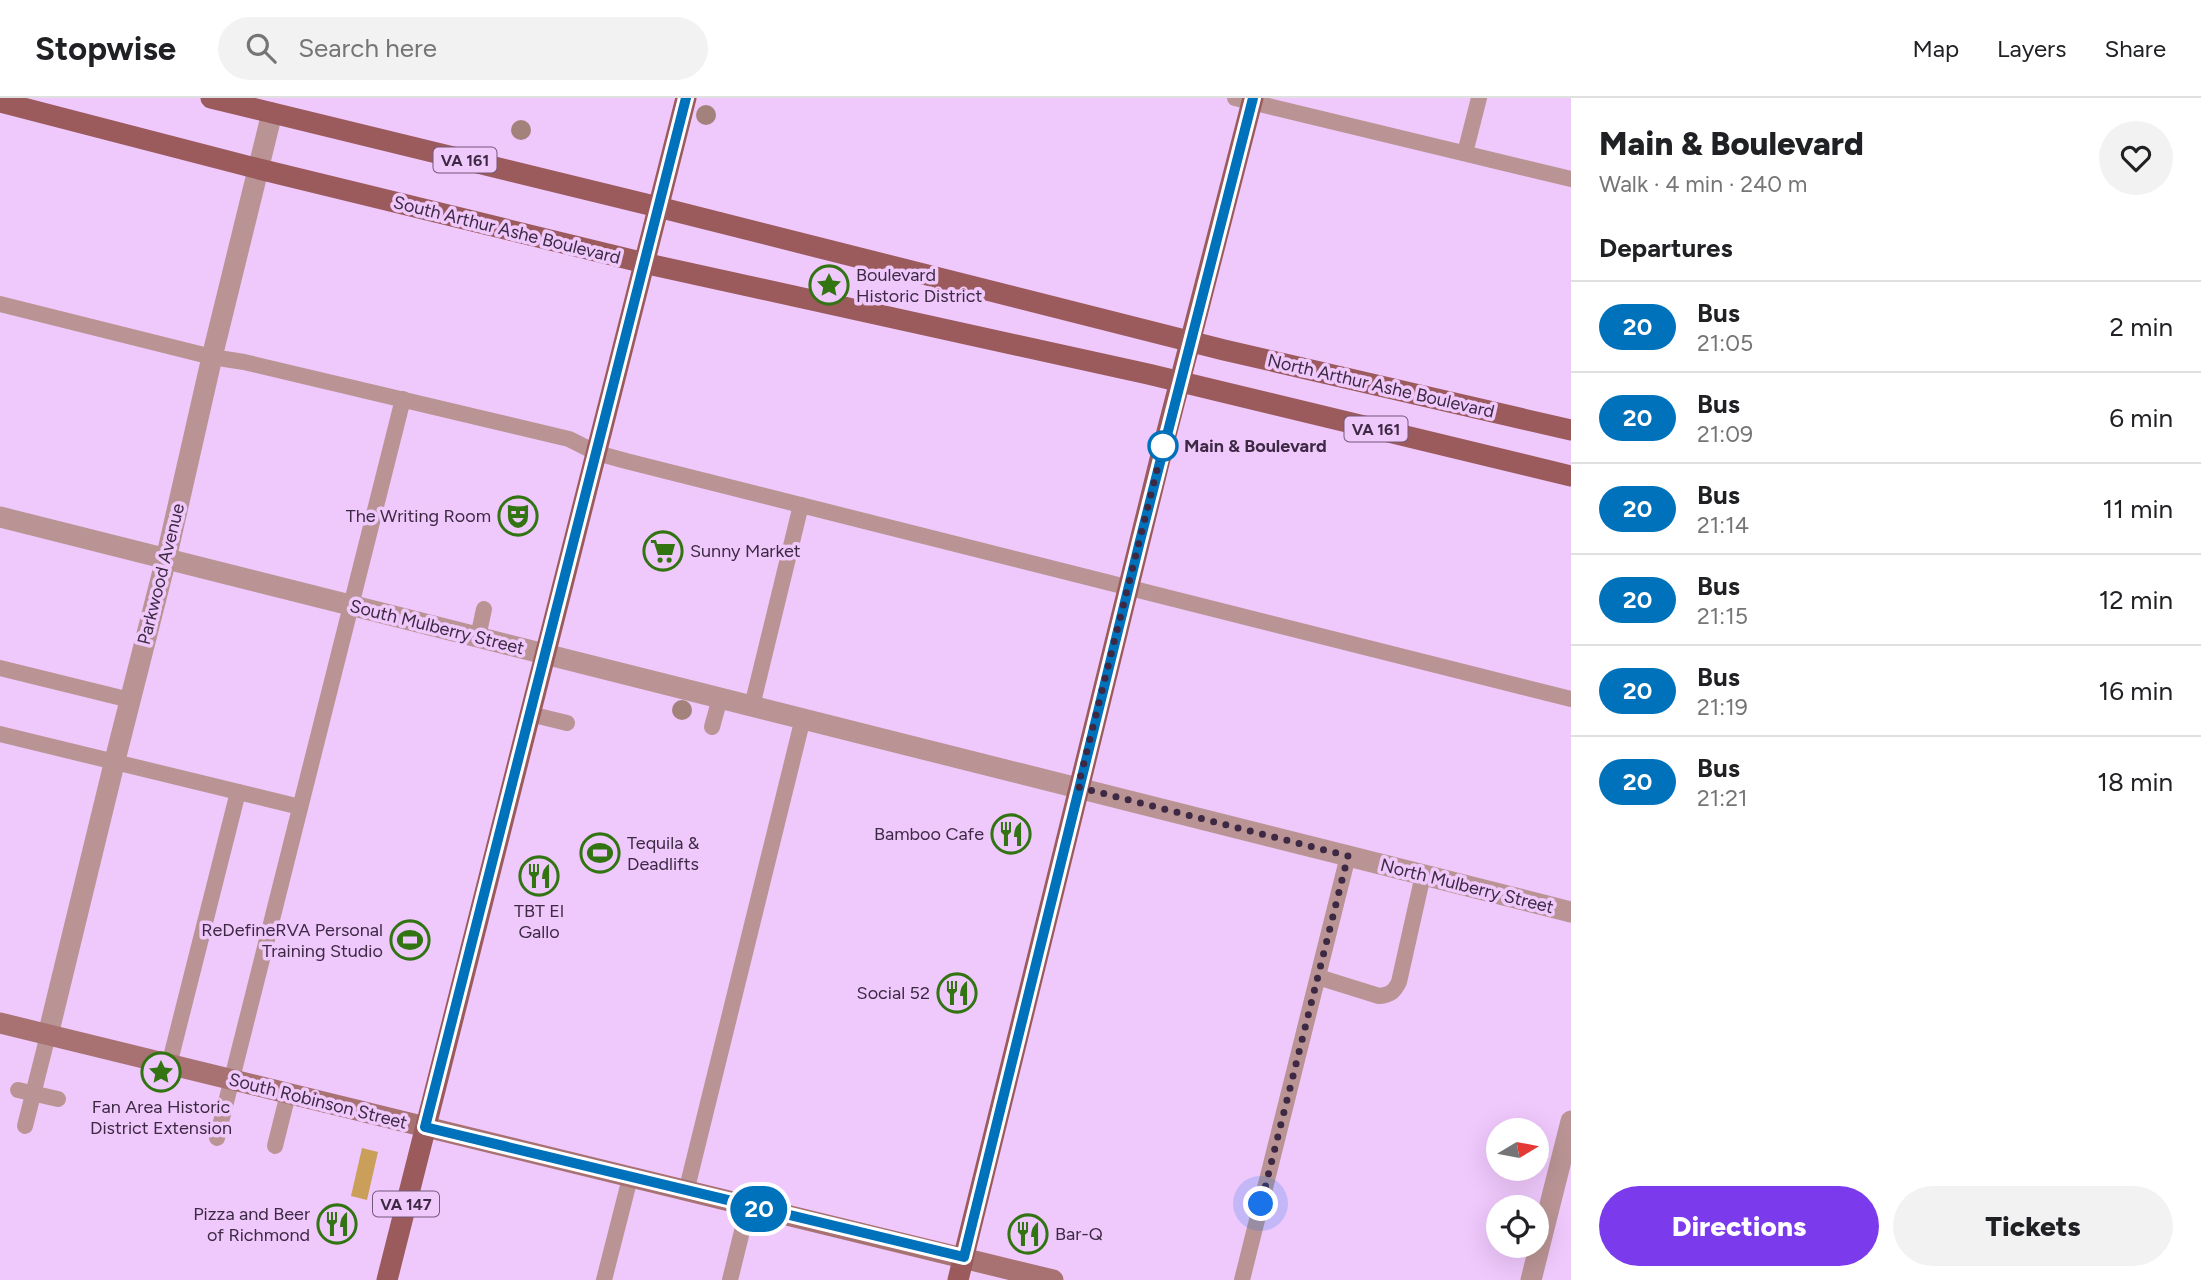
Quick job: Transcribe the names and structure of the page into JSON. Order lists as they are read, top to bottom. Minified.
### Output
{"streets":{"main road":["VA 161","South Arthur Ashe Boulevard","North Arthur Ashe Boulevard","VA 147"],"street":["Parkwood Avenue","South Mulberry Street","North Mulberry Street","South Robinson Street"]},"crossings":[["VA 161","South Arthur Ashe Boulevard"],["VA 161","North Arthur Ashe Boulevard"],["VA 161","Parkwood Avenue"],["VA 161","VA 147"],["South Arthur Ashe Boulevard","Parkwood Avenue"],["South Arthur Ashe Boulevard","VA 147"],["Parkwood Avenue","South Mulberry Street"],["Parkwood Avenue","South Robinson Street"],["South Mulberry Street","North Mulberry Street"],["South Mulberry Street","VA 147"],["South Robinson Street","VA 147"]],"places":{"place":["Boulevard Historic District","Fan Area Historic District Extension"],"other":["Main & Boulevard"],"theatre":["The Writing Room"],"supermarket":["Sunny Market"],"restaurant":["Bamboo Cafe","TBT El Gallo","Social 52","Pizza and Beer of Richmond","Bar-Q"],"sports":["Tequila & Deadlifts","ReDefineRVA Personal Training Studio"]},"lines":["bus line 20"],"north":"right","page":{"header":"Stopwise","search":"Search here","nav":["Map","Layers","Share"],"on_map":"20","heading":[["Main & Boulevard","Walk · 4 min · 240 m"],"Departures"],"list":[{"mark":"20","name":"Bus","note":"21:05","value":"2 min"},{"mark":"20","name":"Bus","note":"21:09","value":"6 min"},{"mark":"20","name":"Bus","note":"21:14","value":"11 min"},{"mark":"20","name":"Bus","note":"21:15","value":"12 min"},{"mark":"20","name":"Bus","note":"21:19","value":"16 min"},{"mark":"20","name":"Bus","note":"21:21","value":"18 min"}],"buttons":["Directions","Tickets"]}}
